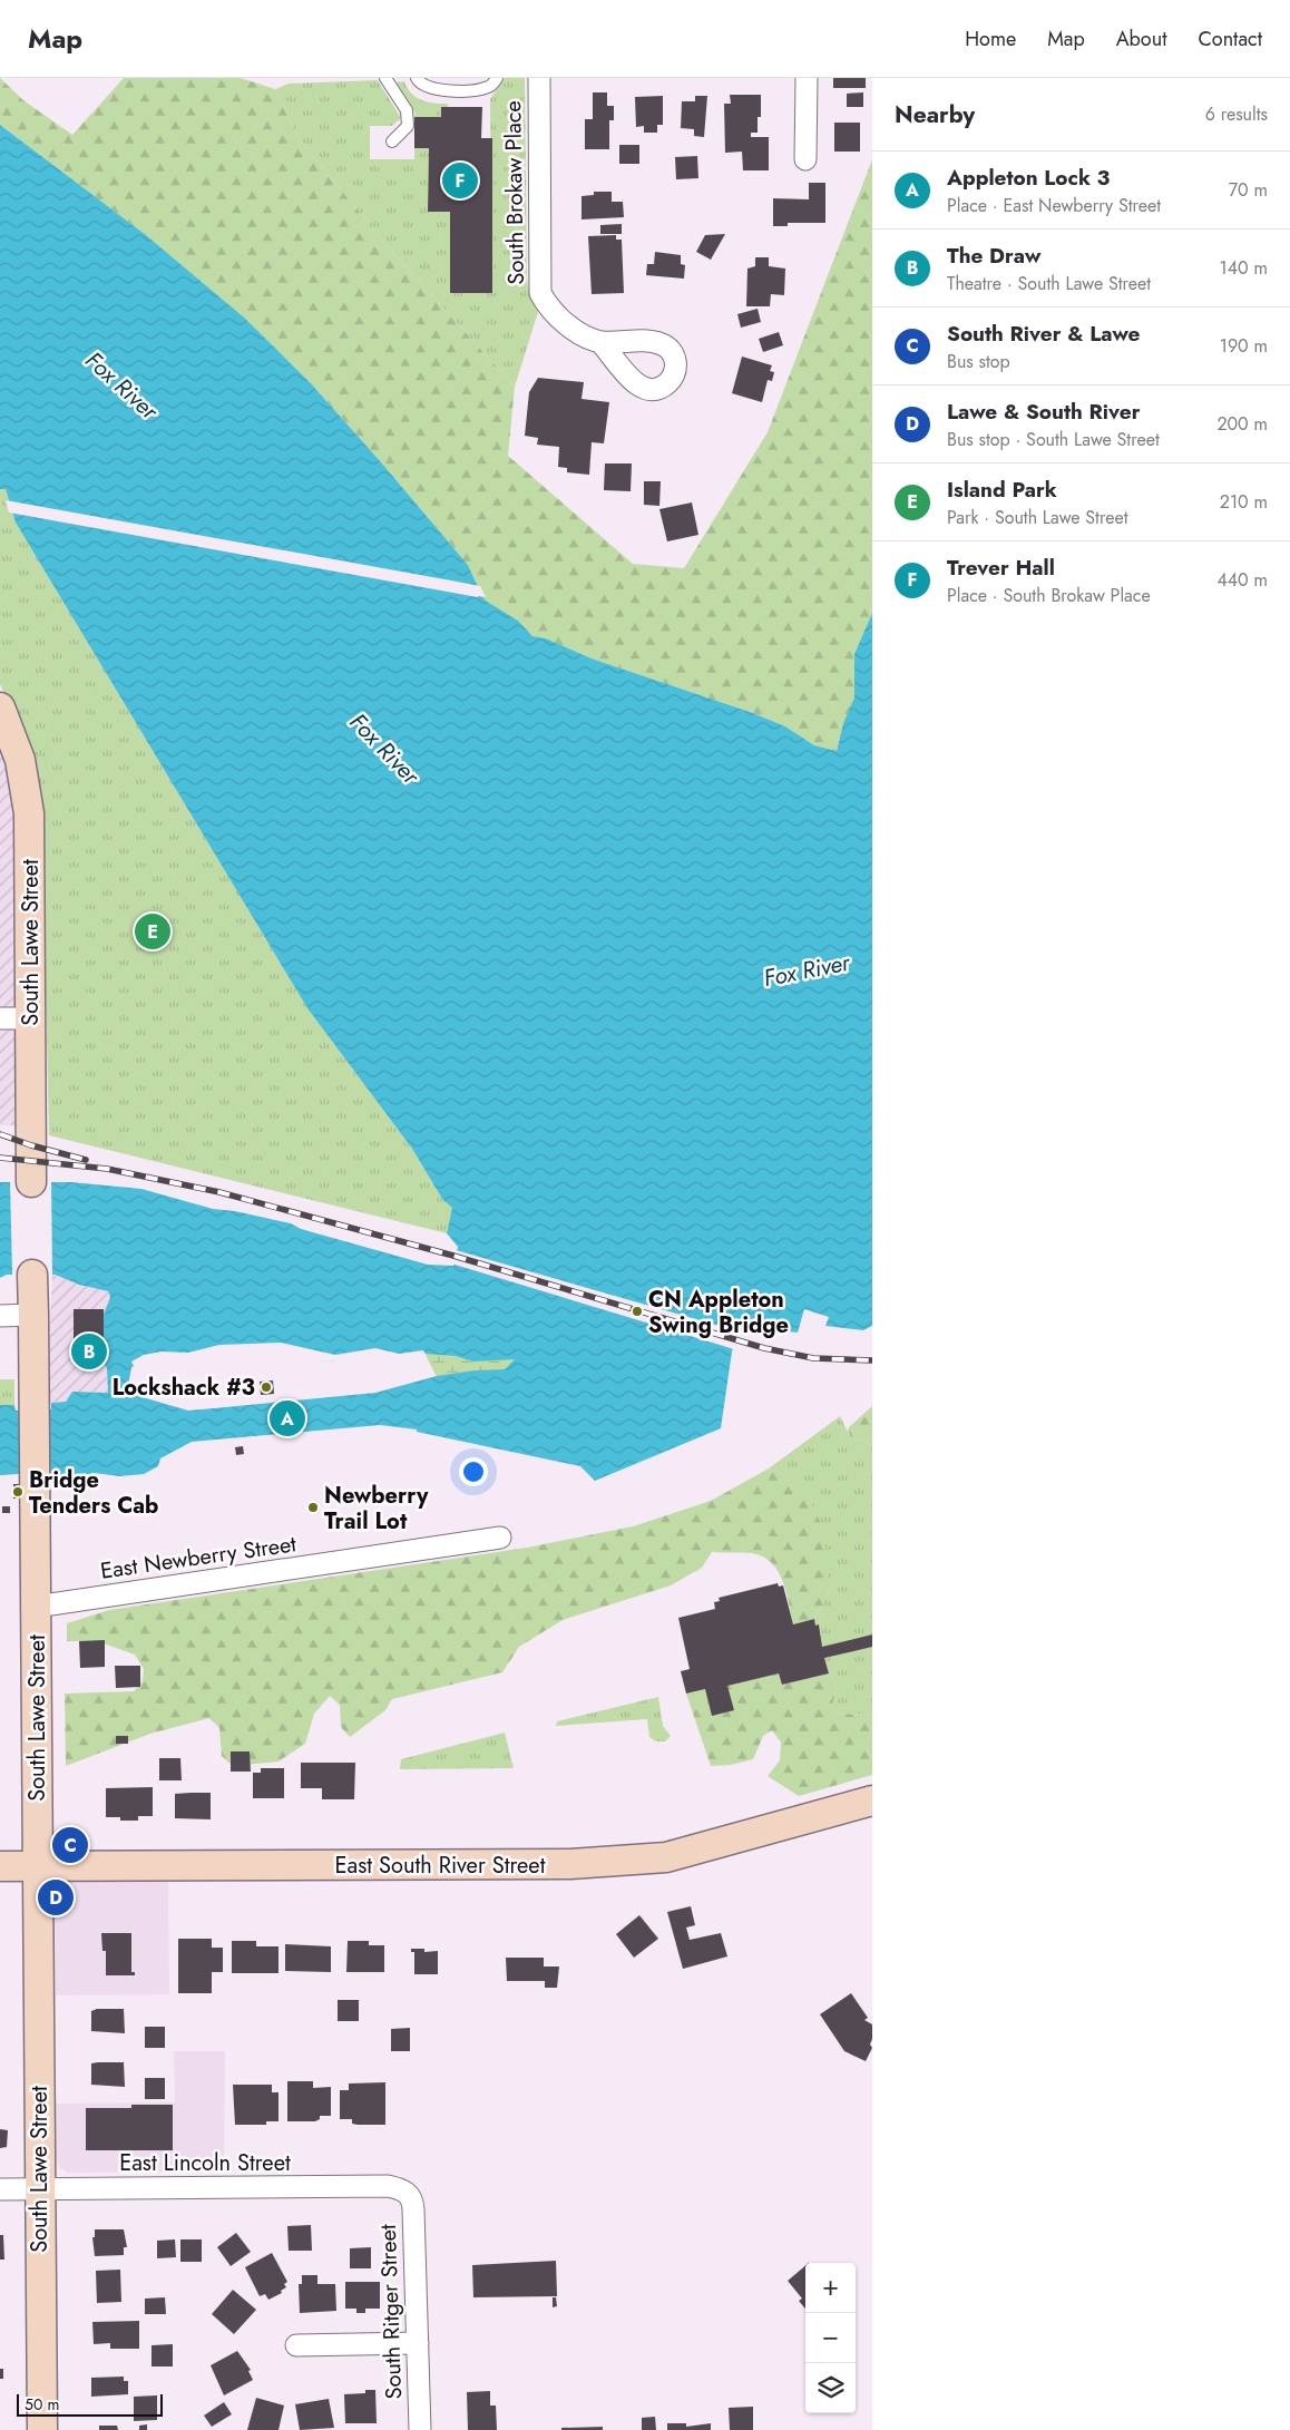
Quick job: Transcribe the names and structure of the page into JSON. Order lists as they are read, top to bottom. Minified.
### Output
{"streets":{"main road":["South Lawe Street","East South River Street"],"street":["South Brokaw Place","East Newberry Street","East Lincoln Street","South Ritger Street"]},"crossings":[["South Lawe Street","East Newberry Street"],["South Lawe Street","East South River Street"],["South Lawe Street","East Lincoln Street"],["East Lincoln Street","South Ritger Street"]],"water":["Fox River"],"places":["CN Appleton Swing Bridge","Lockshack #3","Bridge Tenders Cab","Newberry Trail Lot"],"scale_bar":"50 m","page":{"header":"Map","nav":["Home","Map","About","Contact"],"heading":["Nearby","6 results"],"list":[{"mark":"A","name":"Appleton Lock 3","note":"Place · East Newberry Street","value":"70 m"},{"mark":"B","name":"The Draw","note":"Theatre · South Lawe Street","value":"140 m"},{"mark":"C","name":"South River & Lawe","note":"Bus stop","value":"190 m"},{"mark":"D","name":"Lawe & South River","note":"Bus stop · South Lawe Street","value":"200 m"},{"mark":"E","name":"Island Park","note":"Park · South Lawe Street","value":"210 m"},{"mark":"F","name":"Trever Hall","note":"Place · South Brokaw Place","value":"440 m"}],"pins":["F","E","B","A","C","D"],"map_buttons":["+","−"],"scale":"50 m"}}
